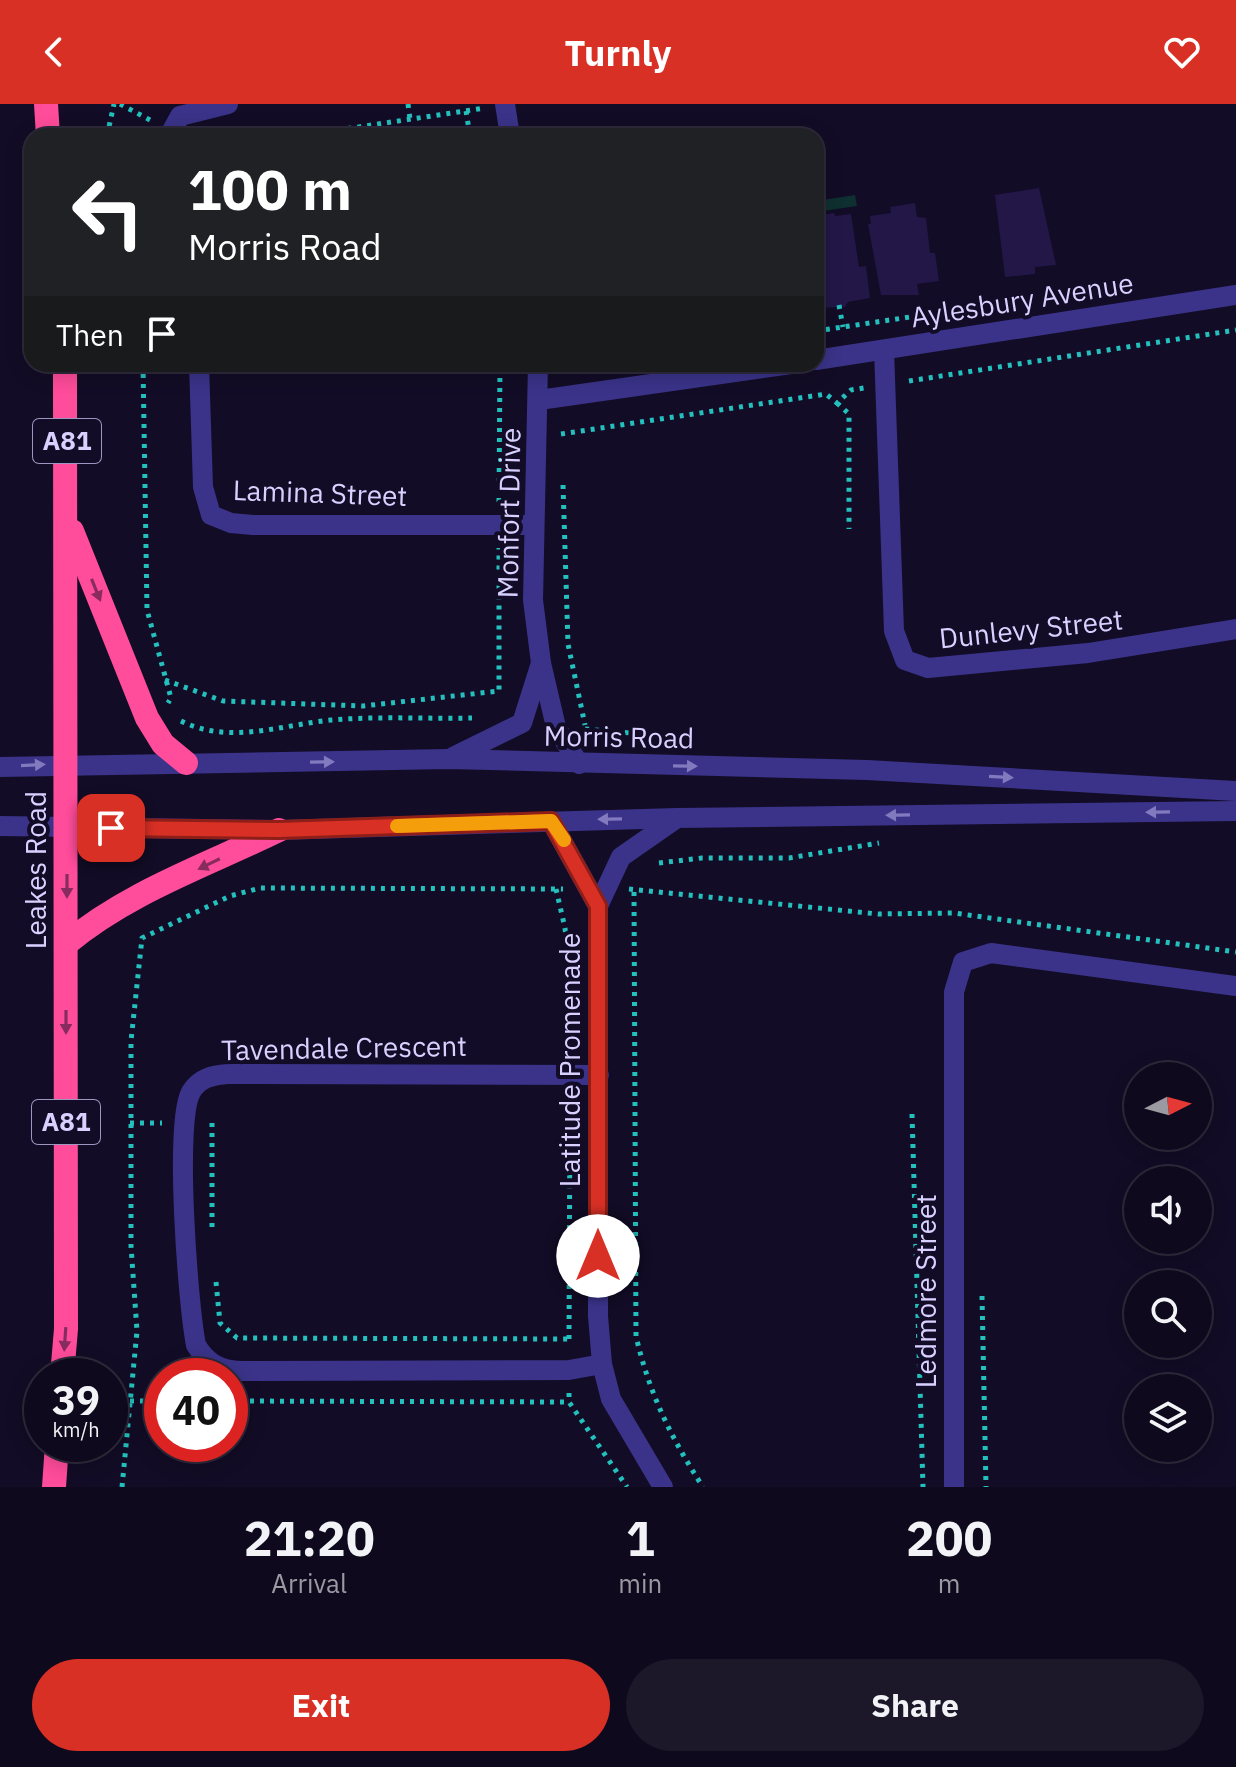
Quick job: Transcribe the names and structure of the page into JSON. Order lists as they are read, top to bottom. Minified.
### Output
{"streets":{"highway":["A81","Leakes Road"],"street":["Aylesbury Avenue","Lamina Street","Monfort Drive","Dunlevy Street","Morris Road","Tavendale Crescent","Latitude Promenade","Ledmore Street"]},"crossings":[["Aylesbury Avenue","Dunlevy Street"],["Lamina Street","Monfort Drive"],["Monfort Drive","Morris Road"],["Morris Road","Leakes Road"],["Tavendale Crescent","Latitude Promenade"]],"one_way":["Leakes Road"],"north":"right","page":{"header":"Turnly","turn":["100 m","Morris Road"],"then":"Then","speed":"39 km/h","limit":"40","eta":["21:20","Arrival","1","min","200","m"],"buttons":["Exit","Share"]}}
